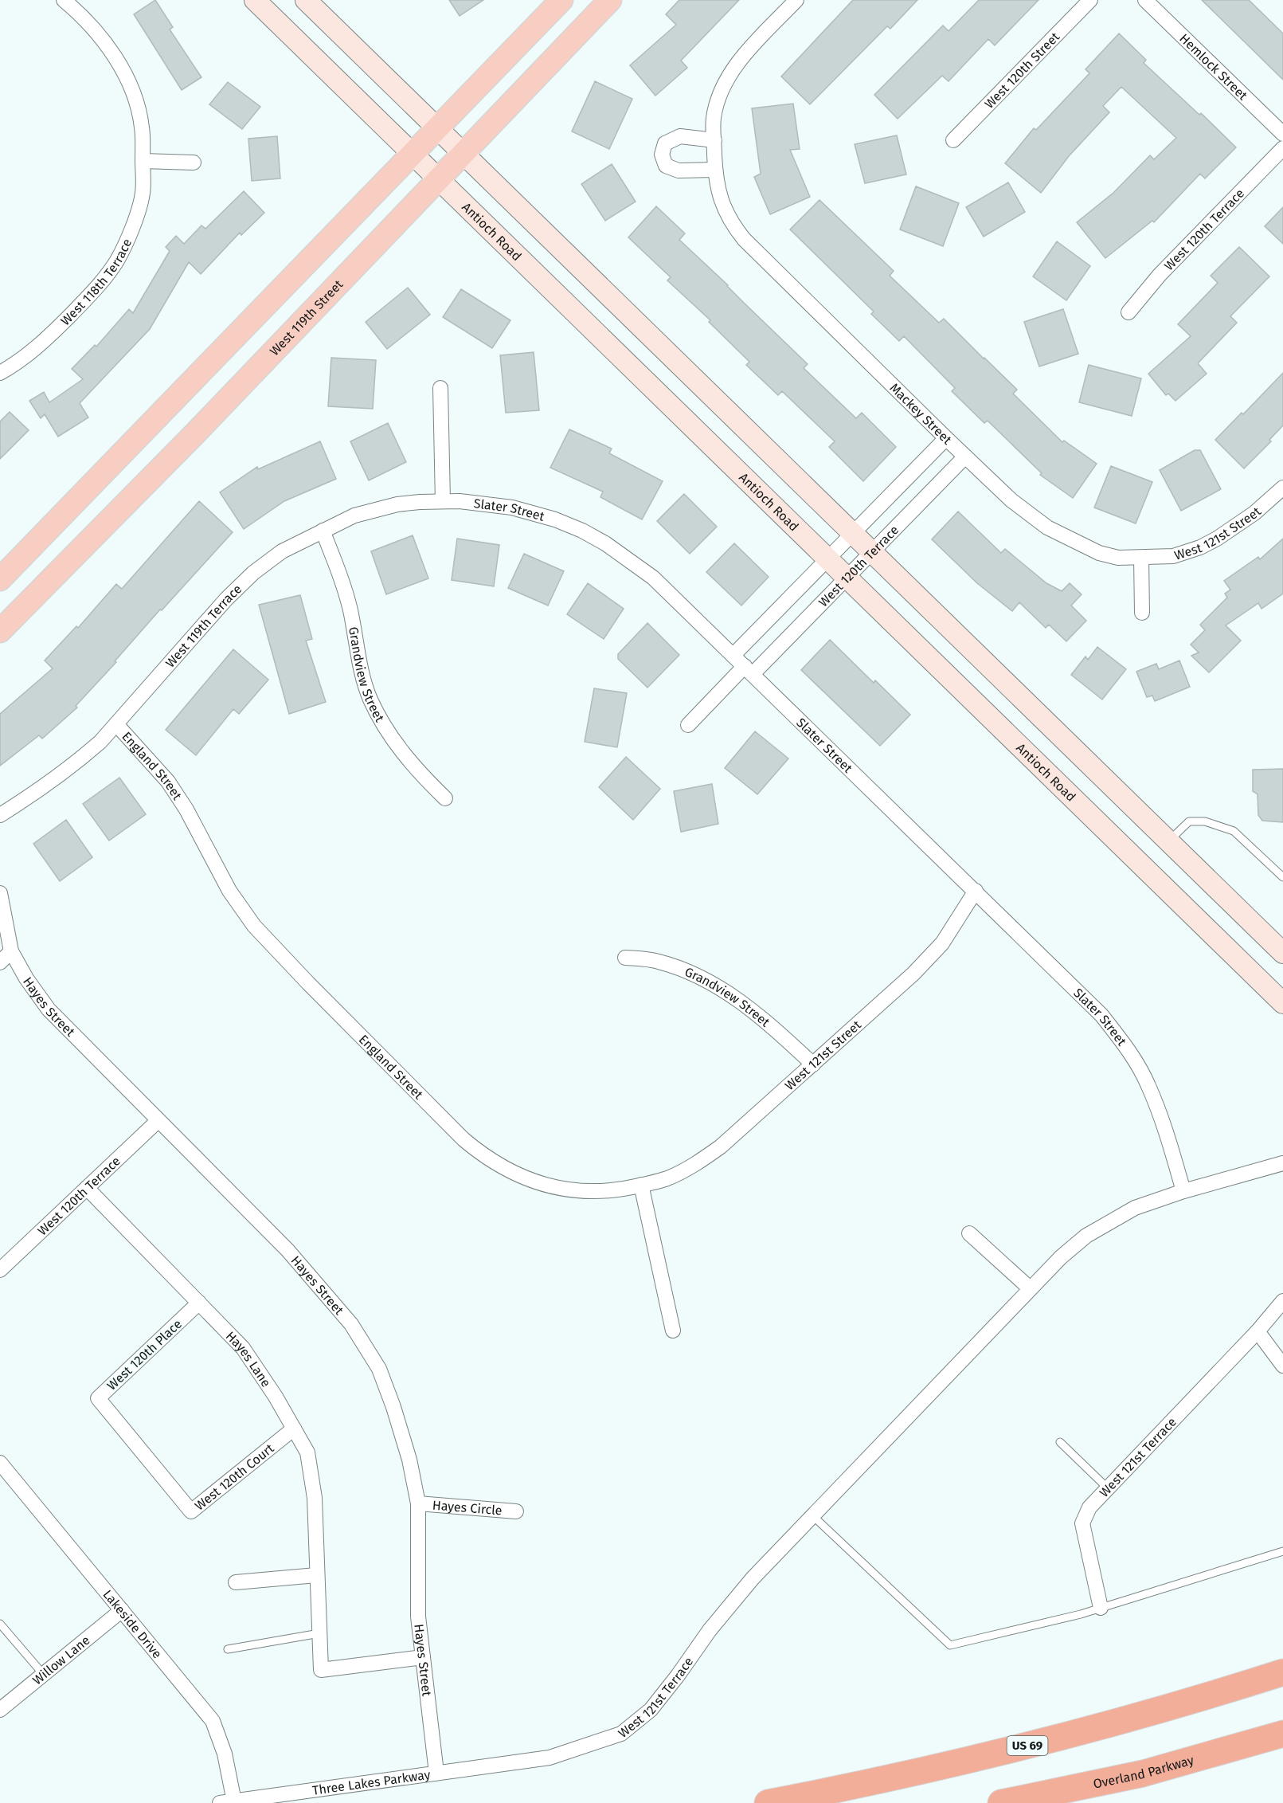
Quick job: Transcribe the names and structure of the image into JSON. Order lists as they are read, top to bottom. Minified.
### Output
{"streets":{"highway":["US 69","Overland Parkway"],"main road":["Antioch Road","West 119th Street"],"street":["Hemlock Street","West 120th Street","West 120th Terrace","West 118th Terrace","Mackey Street","Slater Street","West 121st Street","West 119th Terrace","Grandview Street","England Street","Hayes Street","West 120th Place","Hayes Lane","West 121st Terrace","West 120th Court","Hayes Circle","Lakeside Drive","Willow Lane","Three Lakes Parkway"]},"crossings":[["West 120th Terrace","Antioch Road"],["West 120th Terrace","Mackey Street"],["West 120th Terrace","Slater Street"],["West 120th Terrace","Hayes Street"],["West 120th Terrace","Hayes Lane"],["Antioch Road","West 119th Street"],["Mackey Street","West 121st Street"],["Slater Street","West 121st Street"],["Slater Street","West 119th Terrace"],["Slater Street","West 121st Terrace"],["West 121st Street","Grandview Street"],["West 121st Street","England Street"],["West 119th Terrace","Grandview Street"],["West 119th Terrace","England Street"],["Hayes Street","Hayes Lane"],["Hayes Street","West 121st Terrace"],["Hayes Street","Hayes Circle"],["Hayes Street","Three Lakes Parkway"],["West 120th Place","Hayes Lane"],["West 120th Place","West 120th Court"],["Hayes Lane","West 120th Court"],["West 121st Terrace","Three Lakes Parkway"],["Lakeside Drive","Willow Lane"],["Lakeside Drive","Three Lakes Parkway"]]}
